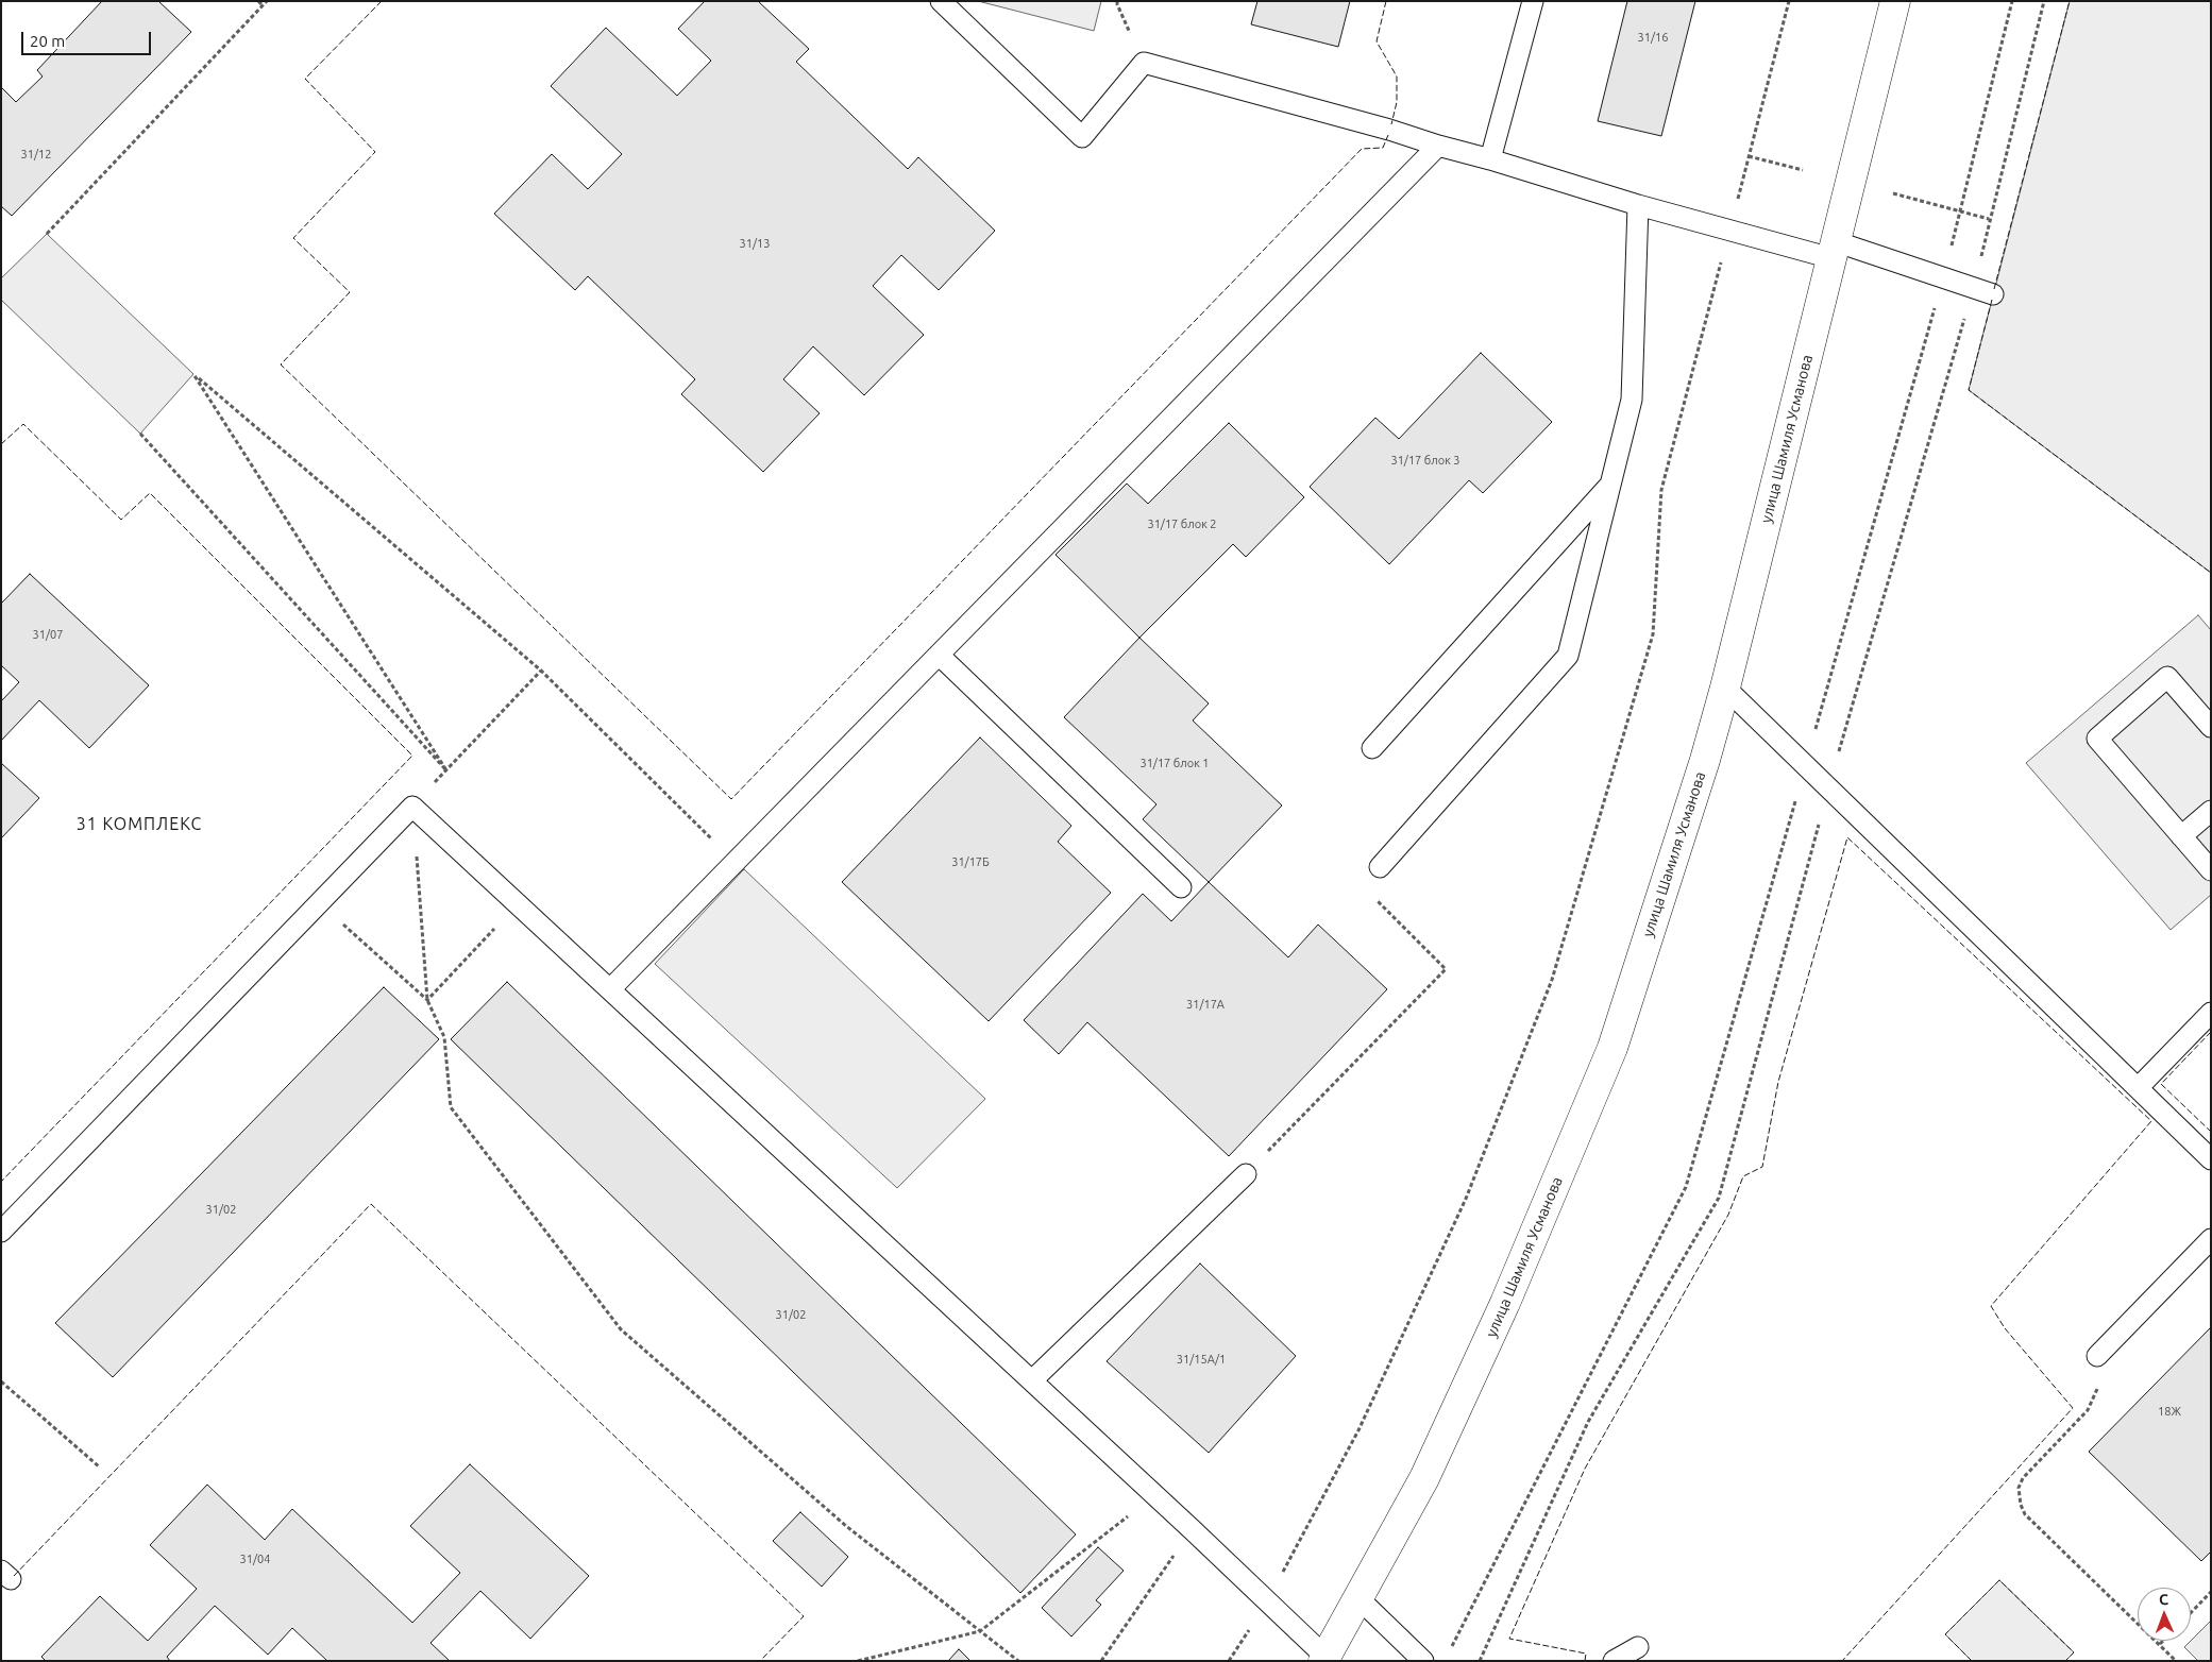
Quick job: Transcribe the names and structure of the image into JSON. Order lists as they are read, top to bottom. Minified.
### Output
{"streets":{"street":["улица Шамиля Усманова"]},"districts":["31 КОМПЛЕКС"],"house_numbers":["31/16","31/12","31/13","31/17 блок 3","31/17 блок 2","31/07","31/17 блок 1","31/17Б","31/17А","31/02","31/02","31/15А/1","18Ж","31/04"],"scale_bar":"20 m","north":"top"}
